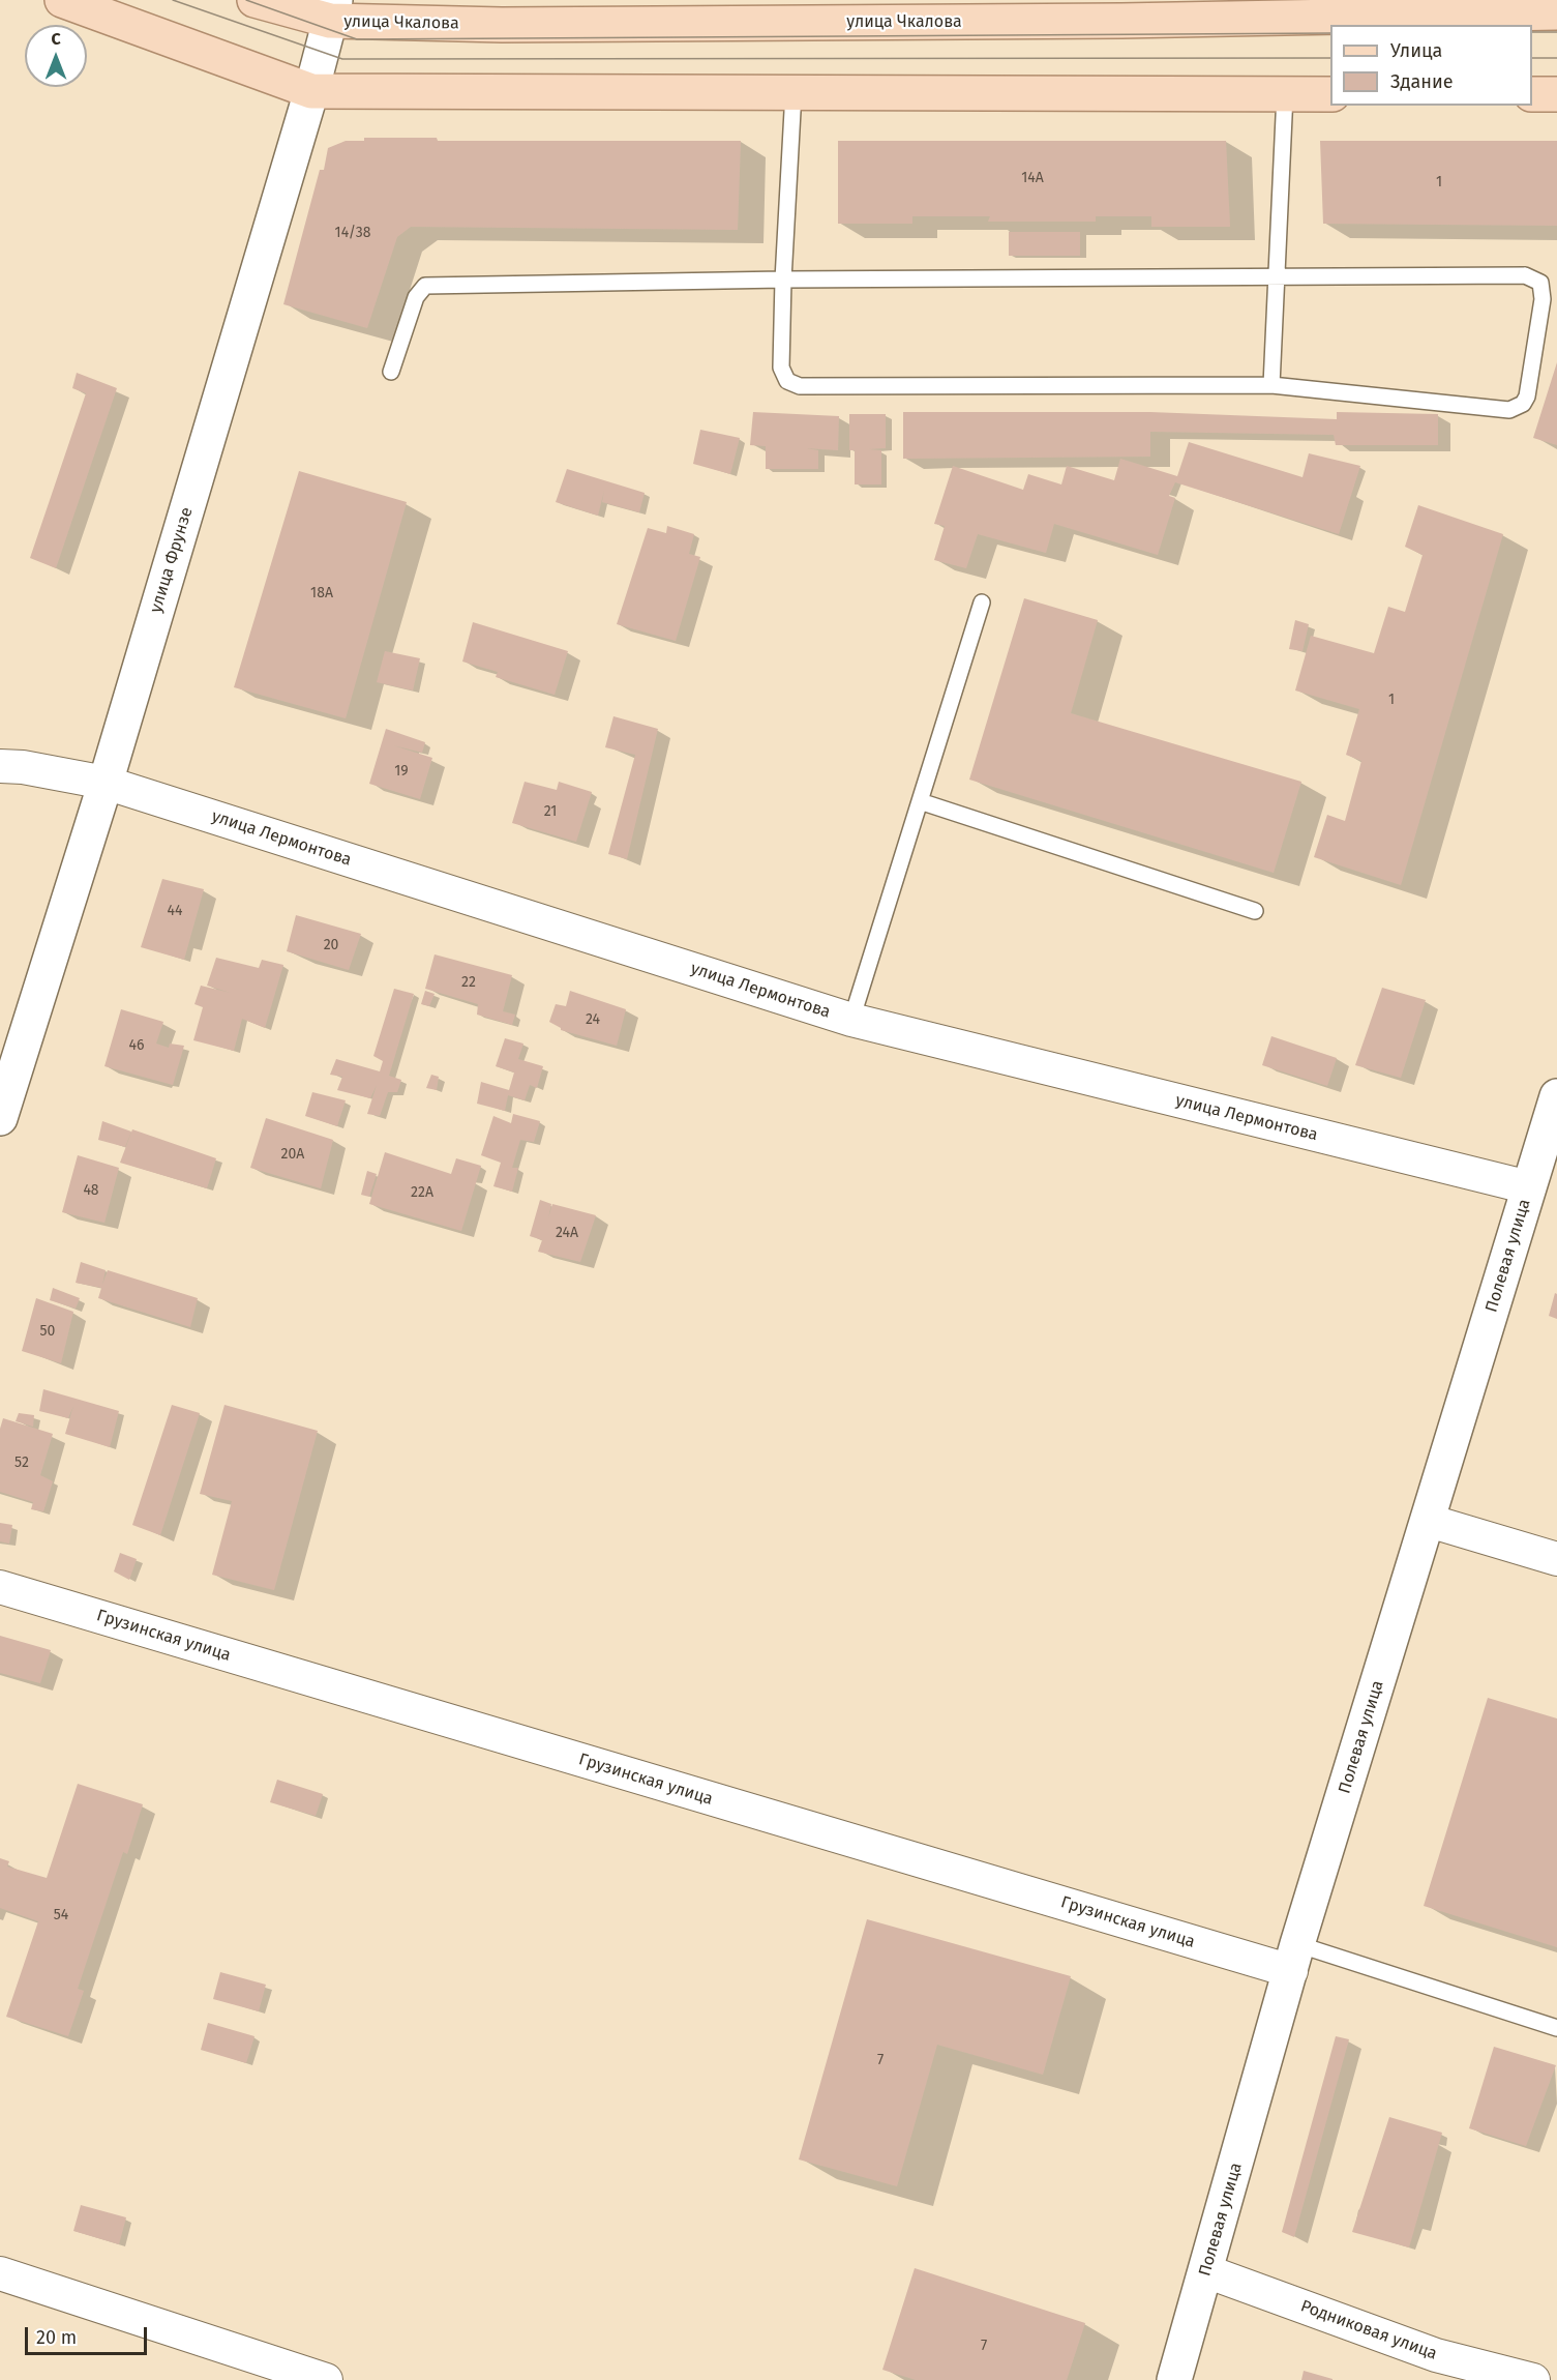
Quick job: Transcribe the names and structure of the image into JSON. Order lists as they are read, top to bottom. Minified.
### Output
{"streets":{"main road":["улица Чкалова"],"street":["улица Фрунзе","улица Лермонтова","Полевая улица","Грузинская улица","Родниковая улица"]},"crossings":[["улица Чкалова","улица Фрунзе"],["улица Фрунзе","улица Лермонтова"],["улица Лермонтова","Полевая улица"],["Полевая улица","Грузинская улица"],["Полевая улица","Родниковая улица"]],"house_numbers":["14А","1","14/38","18А","1","19","21","44","20","22","24","46","20А","48","22А","24А","50","52","54","7","7"],"legend":["Улица","Здание"],"scale_bar":"20 m","north":"top"}
